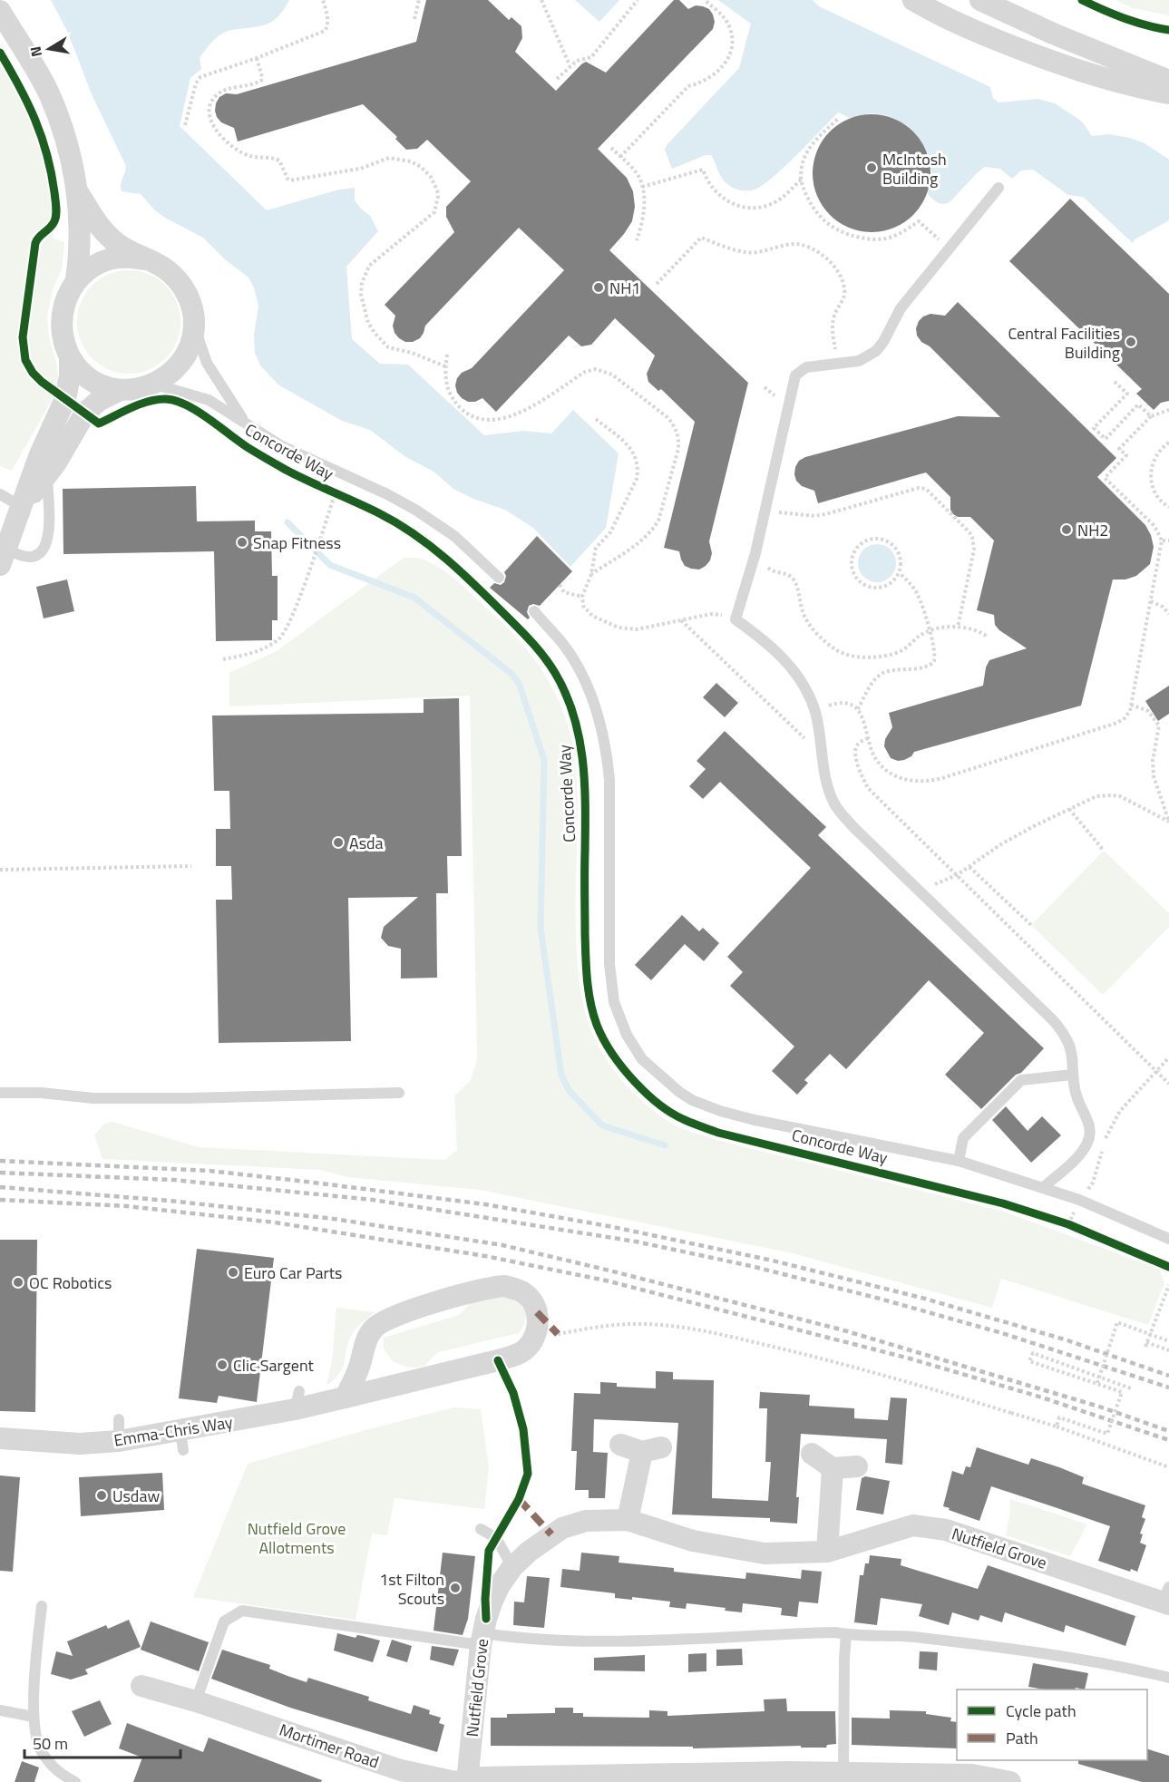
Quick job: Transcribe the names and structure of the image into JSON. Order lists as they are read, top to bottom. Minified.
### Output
{"streets":{"street":["Emma-Chris Way","Nutfield Grove","Mortimer Road"],"cycle path":["Concorde Way"]},"crossings":[["Nutfield Grove","Mortimer Road"]],"parks":["Nutfield Grove Allotments"],"places":["McIntosh Building","NH1","Central Facilities Building","NH2","Snap Fitness","Asda","Euro Car Parts","OC Robotics","Clic Sargent","Usdaw","1st Filton Scouts"],"legend":["Cycle path","Path"],"scale_bar":"50 m","north":"left"}
